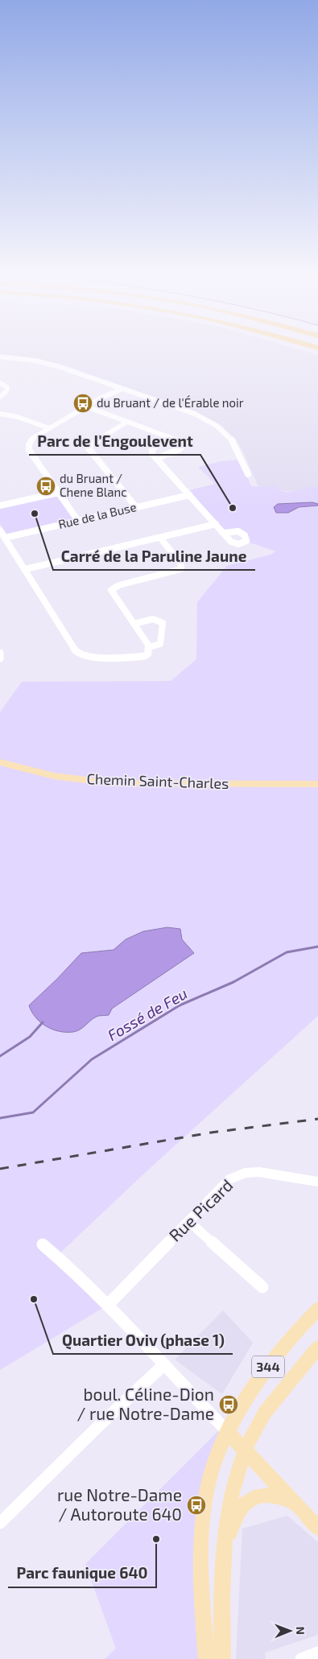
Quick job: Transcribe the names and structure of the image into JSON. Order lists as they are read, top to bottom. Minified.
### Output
{"streets":{"main road":["Chemin Saint-Charles","344"],"street":["Rue de la Buse","Rue Picard"]},"water":["Fossé de Feu"],"places":{"bus stop":["du Bruant / de l'Érable noir","du Bruant / Chene Blanc","boul. Céline-Dion / rue Notre-Dame","rue Notre-Dame / Autoroute 640"],"other":["Parc de l'Engoulevent","Carré de la Paruline Jaune","Quartier Oviv (phase 1)","Parc faunique 640"]},"north":"right"}
